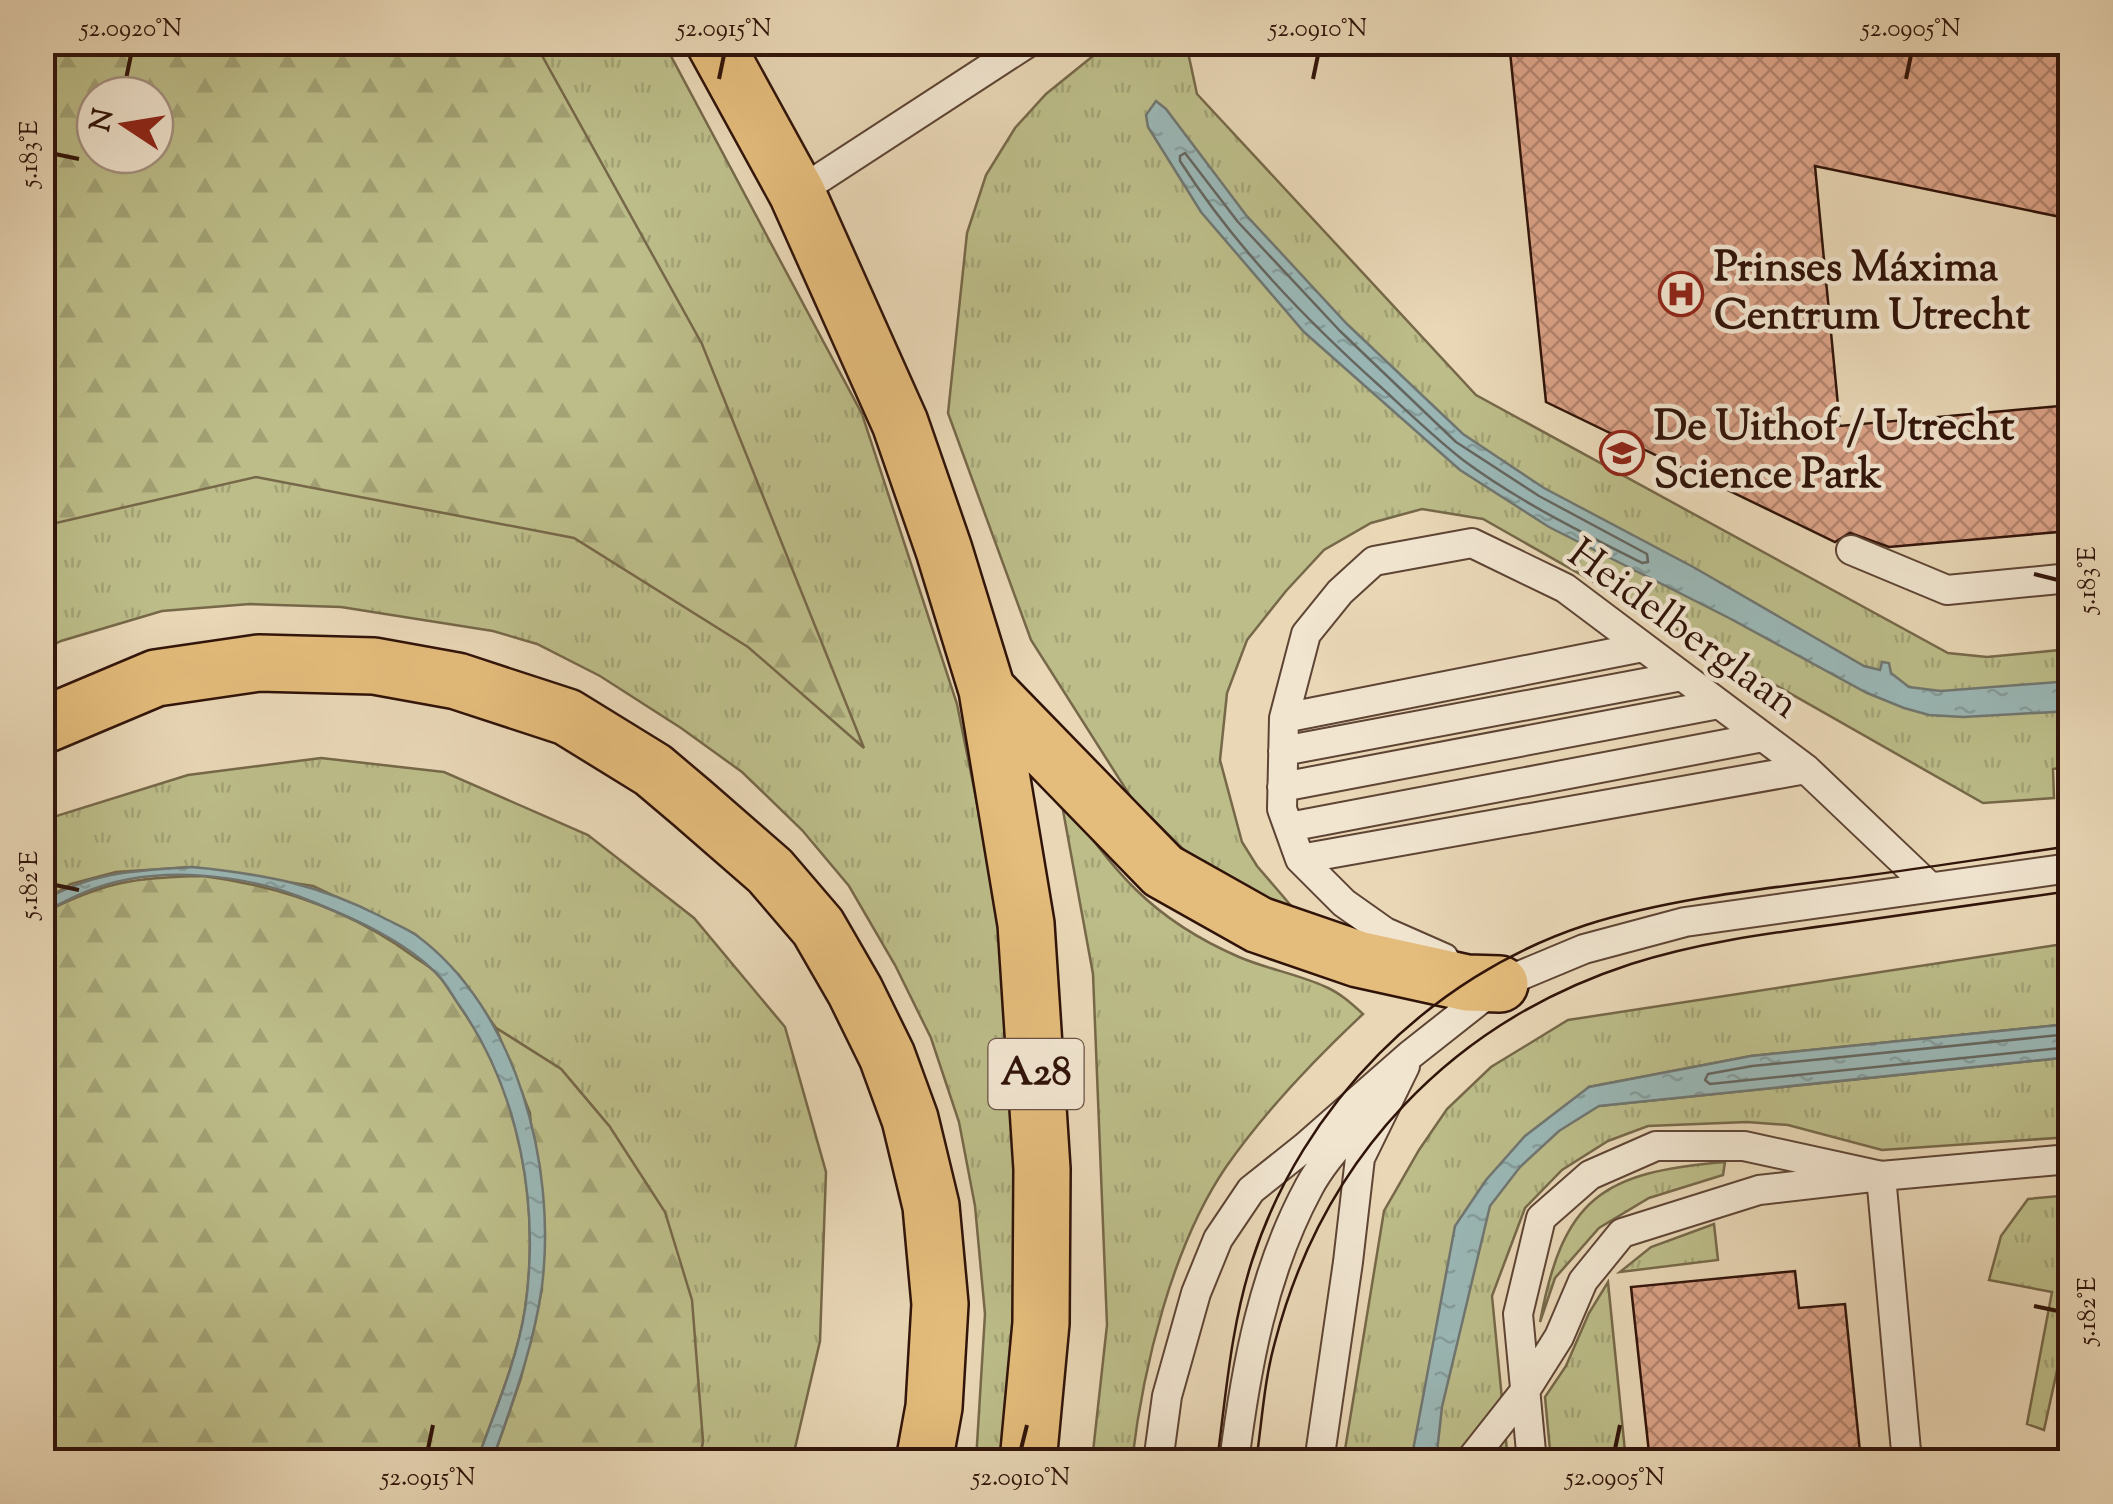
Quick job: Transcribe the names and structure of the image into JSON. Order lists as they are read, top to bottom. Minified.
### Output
{"streets":{"highway":["A28"],"lane":["Heidelberglaan"]},"places":{"hospital":["Prinses Máxima Centrum Utrecht"],"school or university":["De Uithof / Utrecht Science Park"]},"north":"left","coordinates":["52.0920°N","52.0915°N","52.0910°N","52.0905°N","5.183°E","5.182°E"]}
